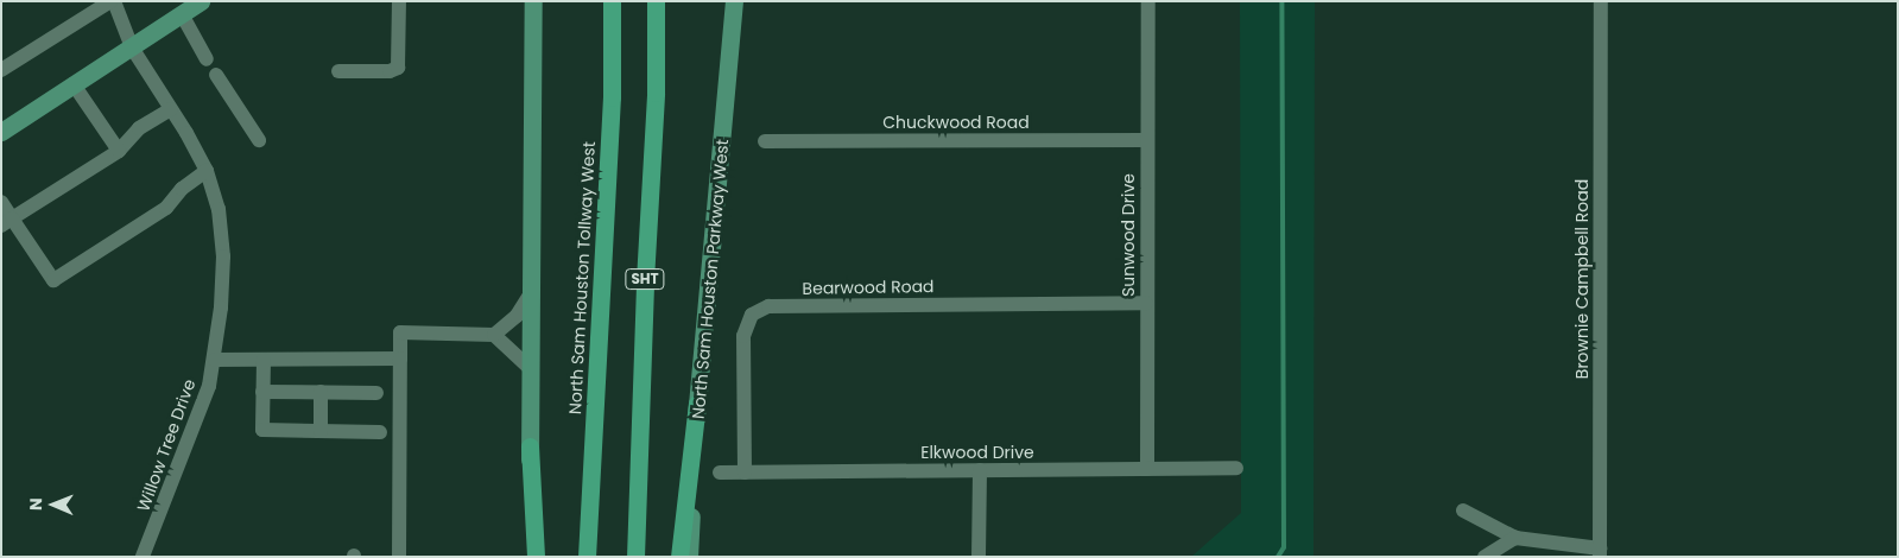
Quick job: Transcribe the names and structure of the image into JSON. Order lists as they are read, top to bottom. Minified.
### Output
{"streets":{"highway":["North Sam Houston Tollway West","SHT"],"main road":["North Sam Houston Parkway West"],"street":["Chuckwood Road","Sunwood Drive","Brownie Campbell Road","Bearwood Road","Willow Tree Drive","Elkwood Drive"]},"crossings":[["Chuckwood Road","Sunwood Drive"],["Sunwood Drive","Bearwood Road"],["Sunwood Drive","Elkwood Drive"],["Bearwood Road","Elkwood Drive"]],"north":"left"}
